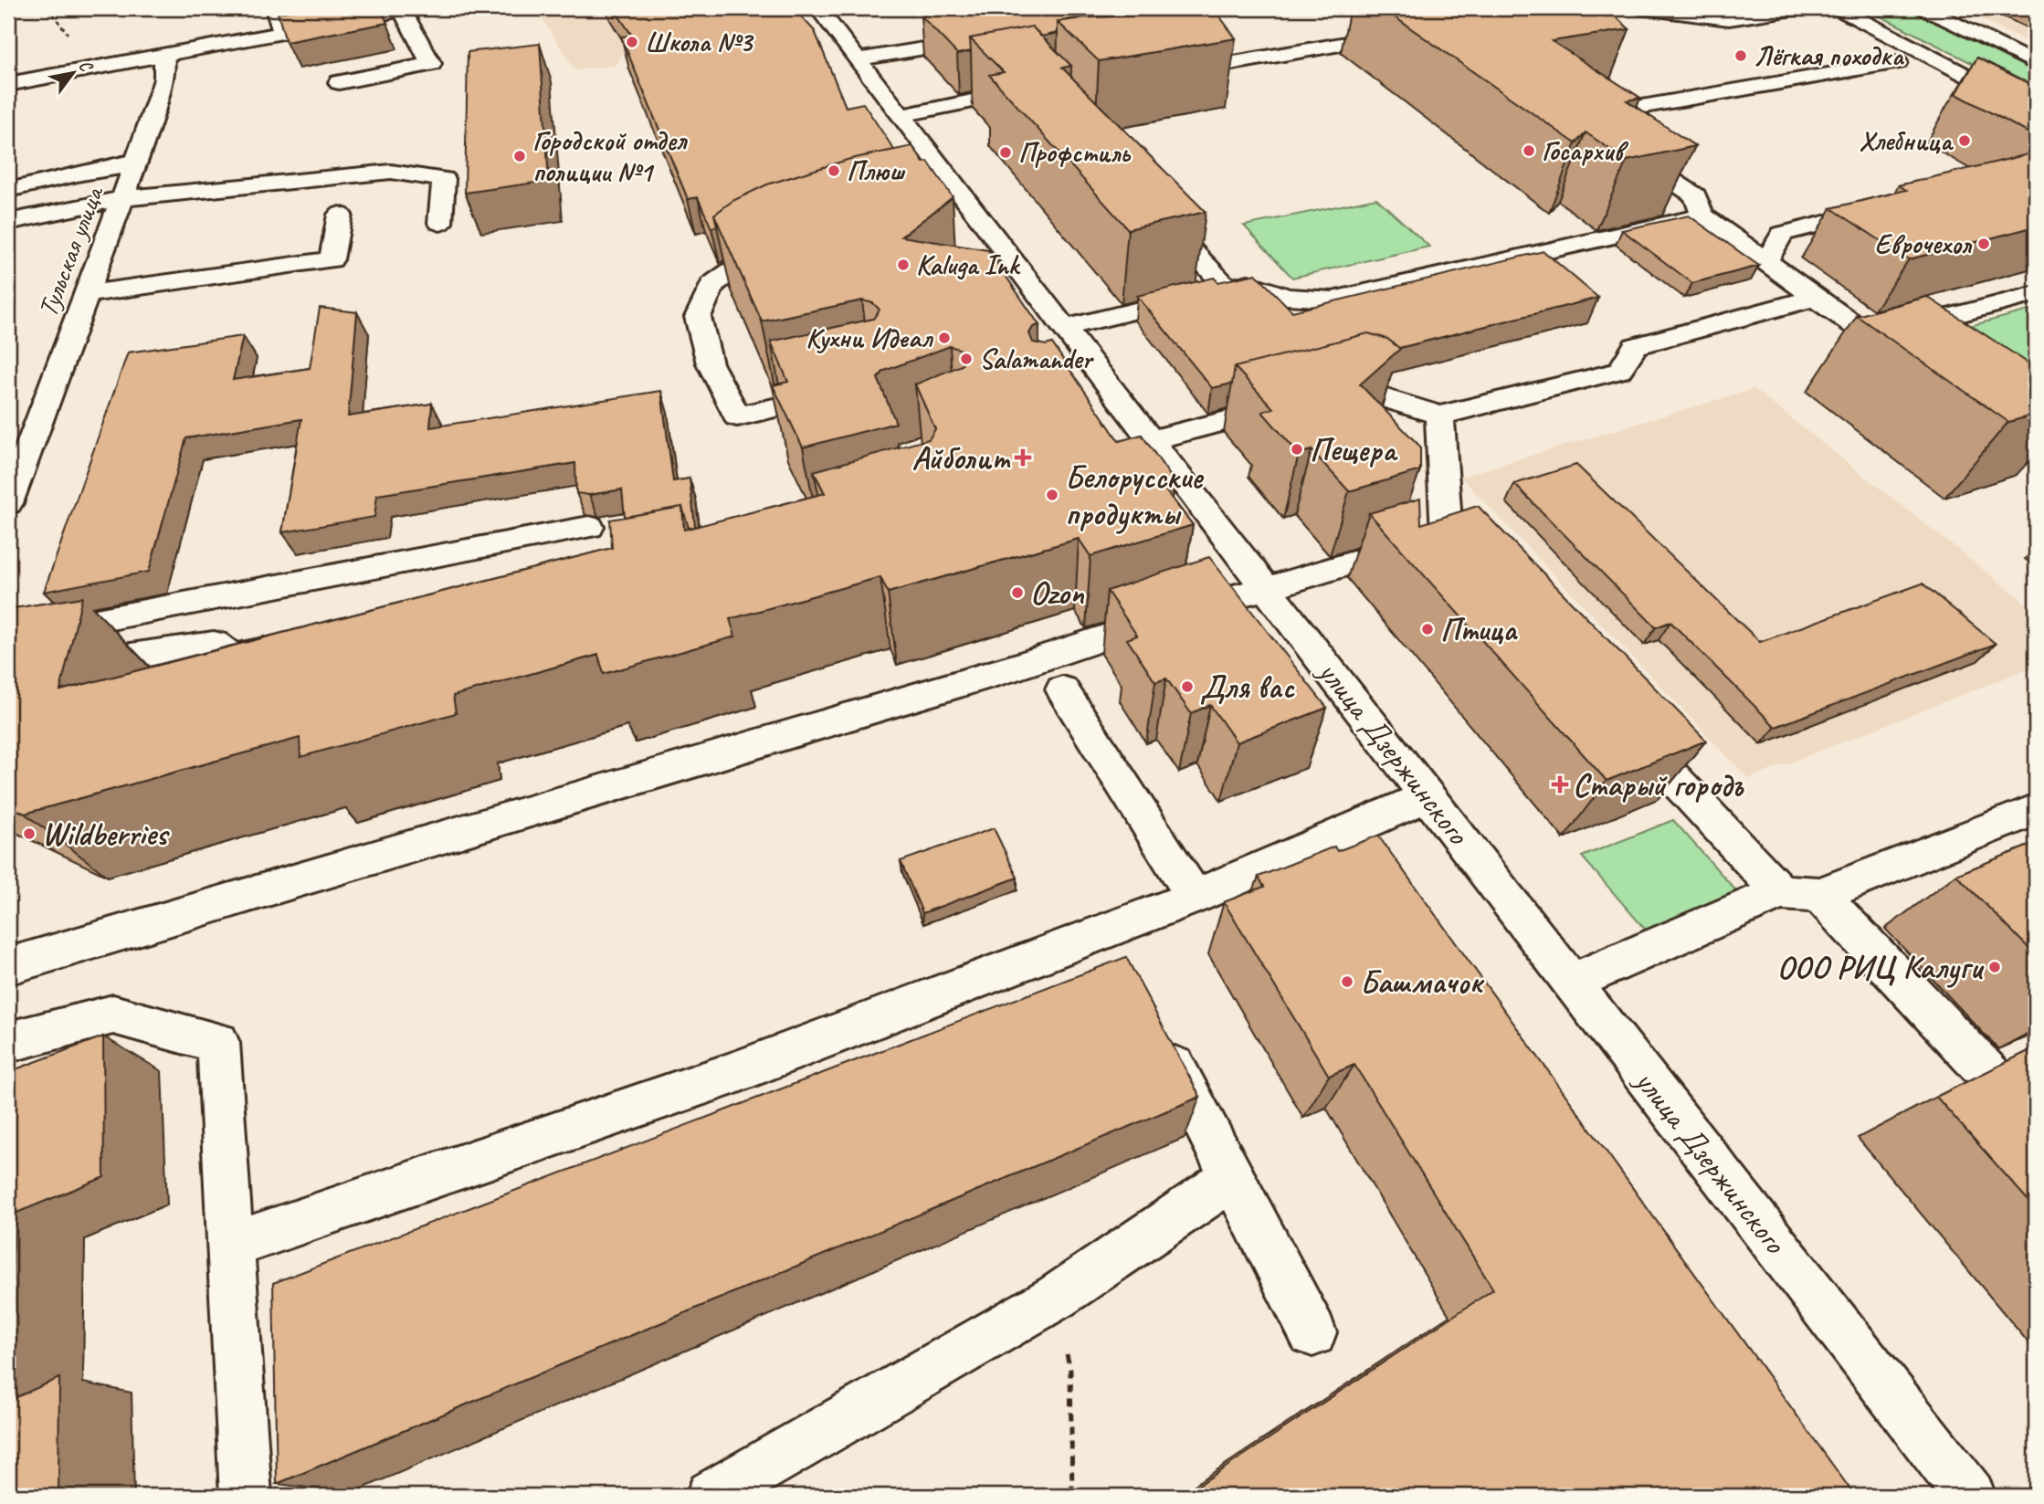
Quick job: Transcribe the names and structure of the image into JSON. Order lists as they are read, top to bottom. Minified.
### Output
{"streets":{"street":["Тульская улица","улица Дзержинского"]},"places":{"other":["Школа №3","Лёгкая походка","Хлебница","Госархив","Профстиль","Городской отдел полиции №1","Плюш","Еврочехол","Kaluga Ink","Кухни Идеал","Salamander","Пещера","Белорусские продукты","Ozon","Птица","Для вас","Wildberries","ООО РИЦ Калуги","Башмачок"],"health":["Айболит","Старый городъ"]},"north":"top right"}
